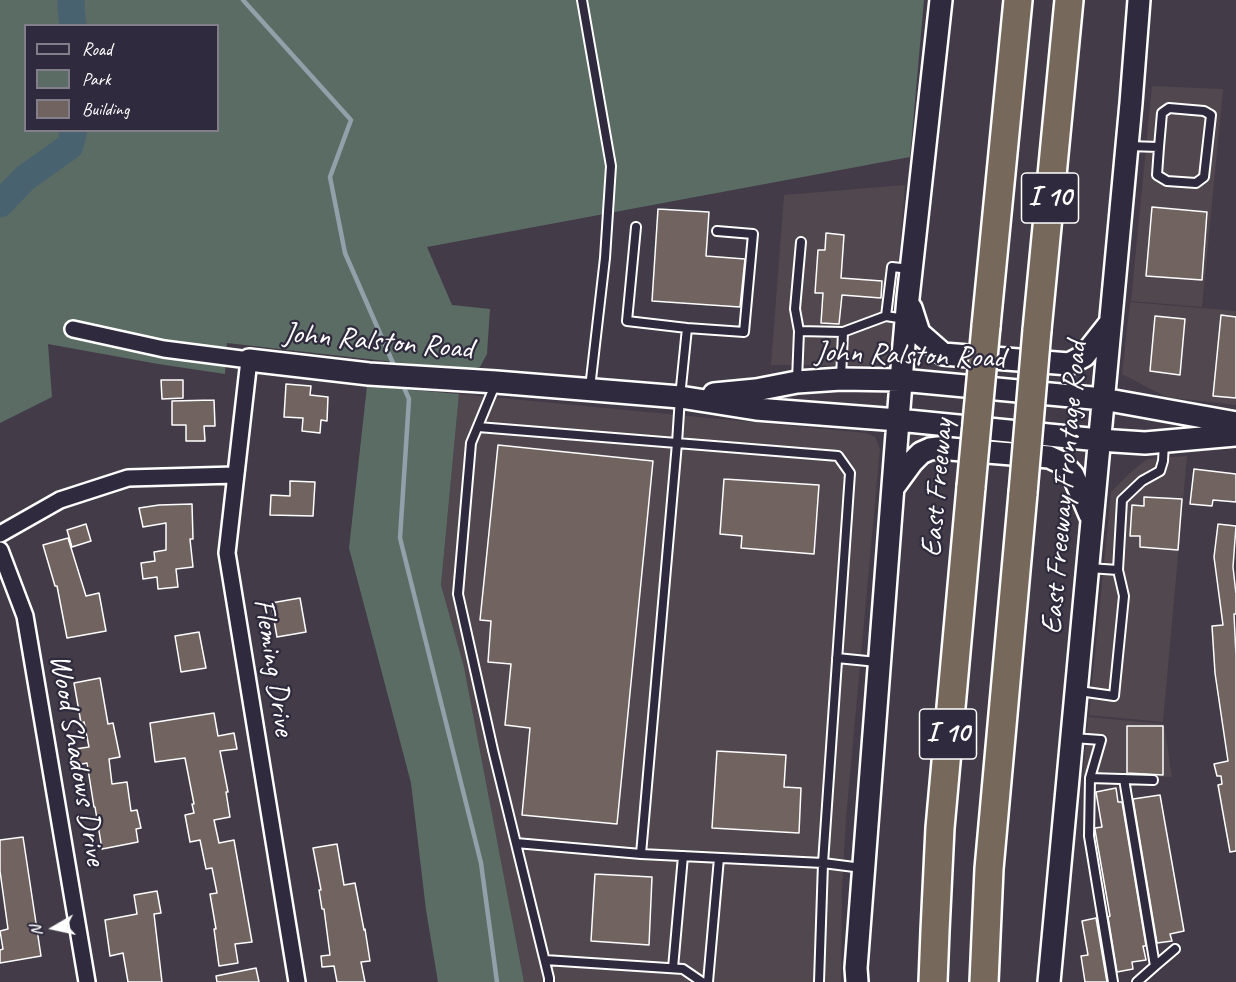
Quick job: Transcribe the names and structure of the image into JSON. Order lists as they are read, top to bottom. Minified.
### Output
{"streets":{"highway":["I 10","East Freeway"],"main road":["John Ralston Road","East Freeway Frontage Road"],"street":["Fleming Drive","Wood Shadows Drive"]},"crossings":[["John Ralston Road","East Freeway Frontage Road"],["John Ralston Road","Fleming Drive"]],"legend":["Road","Park","Building"],"north":"left"}
